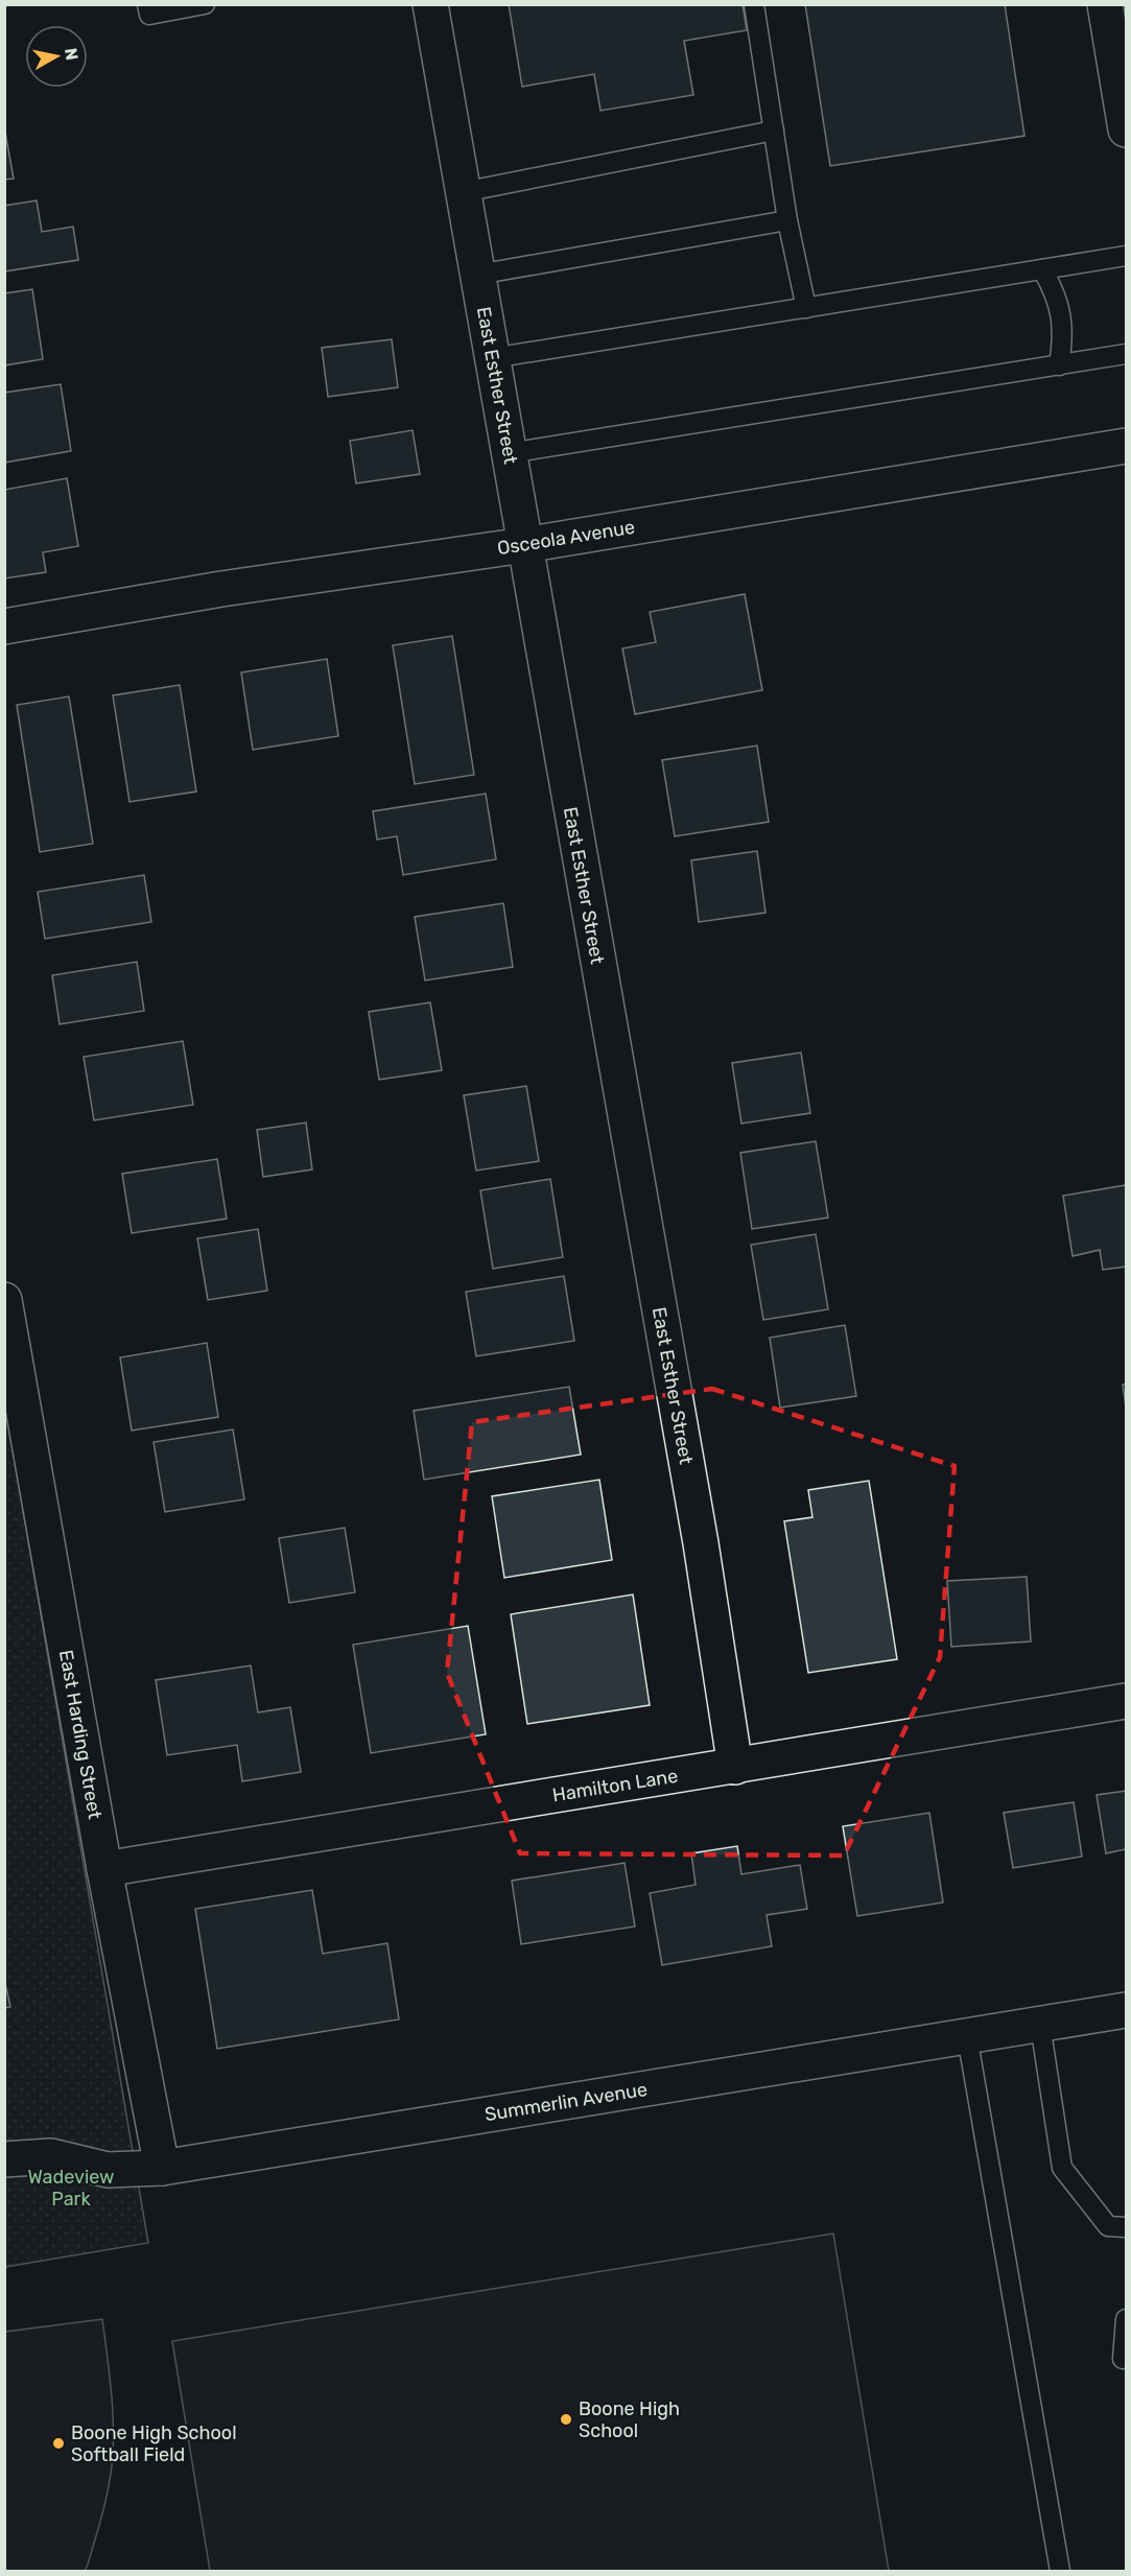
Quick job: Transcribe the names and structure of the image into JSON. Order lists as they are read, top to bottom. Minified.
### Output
{"streets":{"street":["East Esther Street","Osceola Avenue","East Harding Street","Hamilton Lane","Summerlin Avenue"]},"crossings":[["East Esther Street","Osceola Avenue"],["East Esther Street","Hamilton Lane"],["East Harding Street","Hamilton Lane"],["East Harding Street","Summerlin Avenue"]],"parks":["Wadeview Park"],"places":["Boone High School","Boone High School Softball Field"],"north":"right"}
